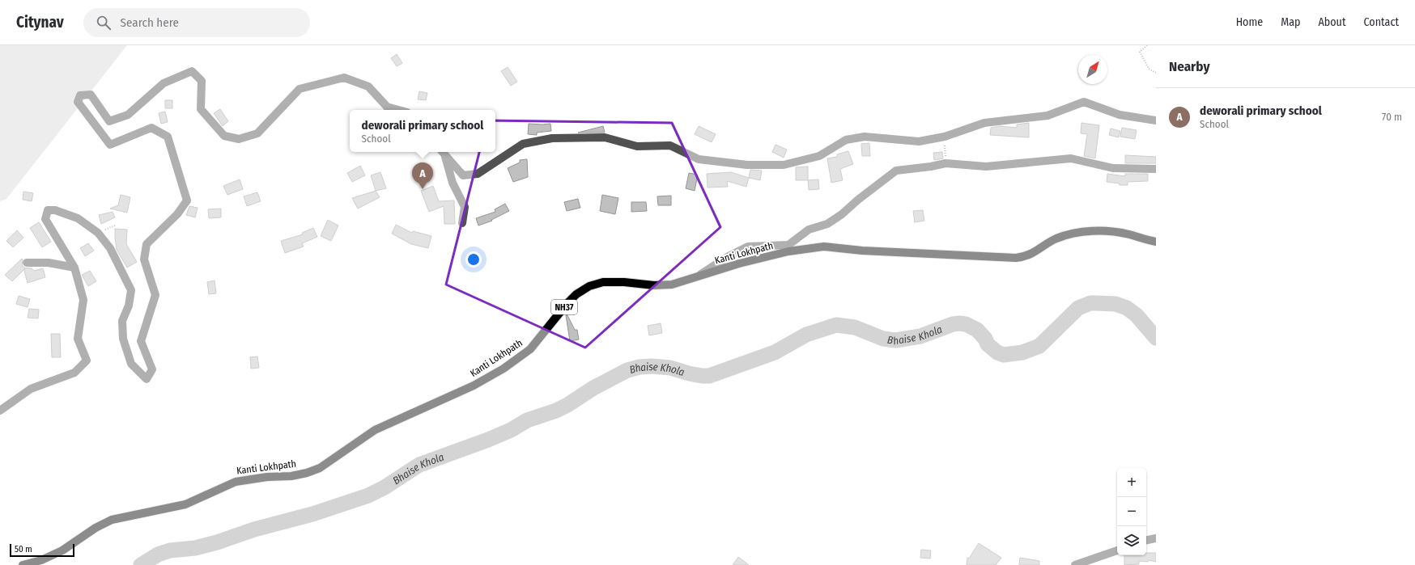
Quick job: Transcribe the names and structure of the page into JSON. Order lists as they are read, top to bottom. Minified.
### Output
{"streets":{"main road":["Kanti Lokhpath","NH37"]},"water":["Bhaise Khola"],"scale_bar":"50 m","north":"top right","page":{"header":"Citynav","search":"Search here","nav":["Home","Map","About","Contact"],"heading":"Nearby","list":[{"mark":"A","name":"deworali primary school","note":"School","value":"70 m"}],"popup":["deworali primary school","School"],"pins":"A","map_buttons":["+","−"],"scale":"50 m"}}
